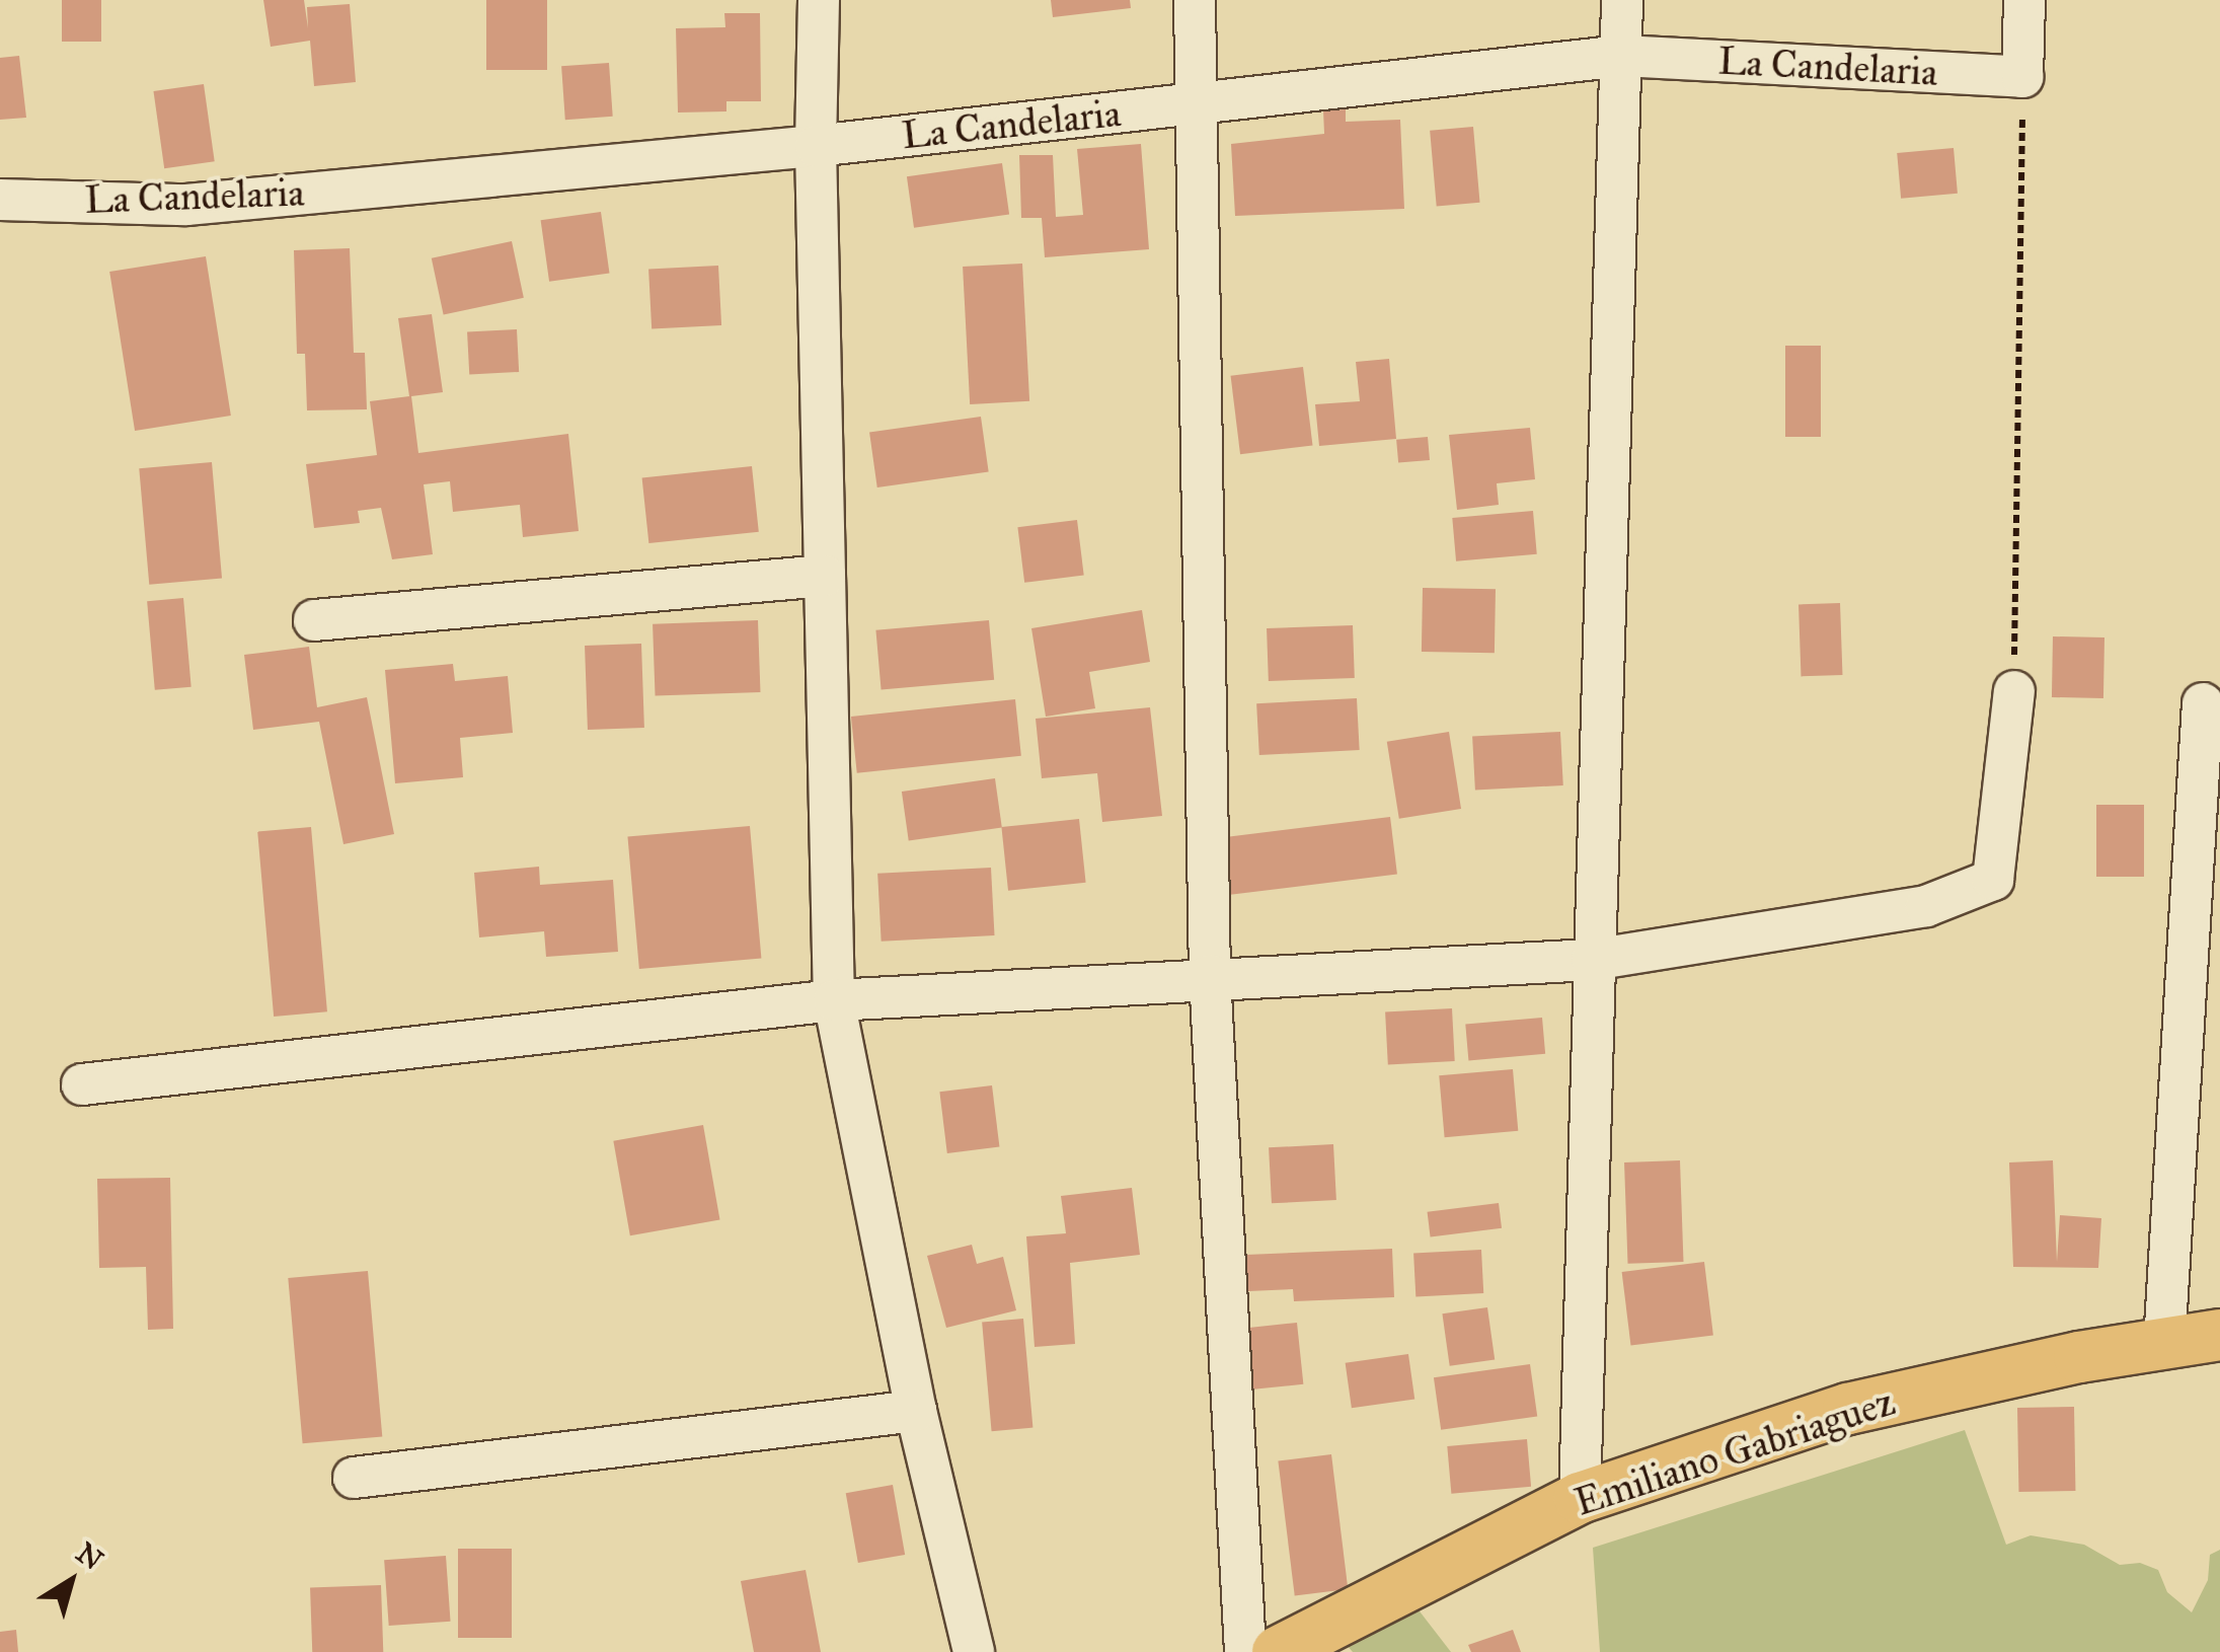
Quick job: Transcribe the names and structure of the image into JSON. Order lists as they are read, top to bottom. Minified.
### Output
{"streets":{"main road":["Emiliano Gabriaguez"],"street":["La Candelaria"]},"north":"top right"}
